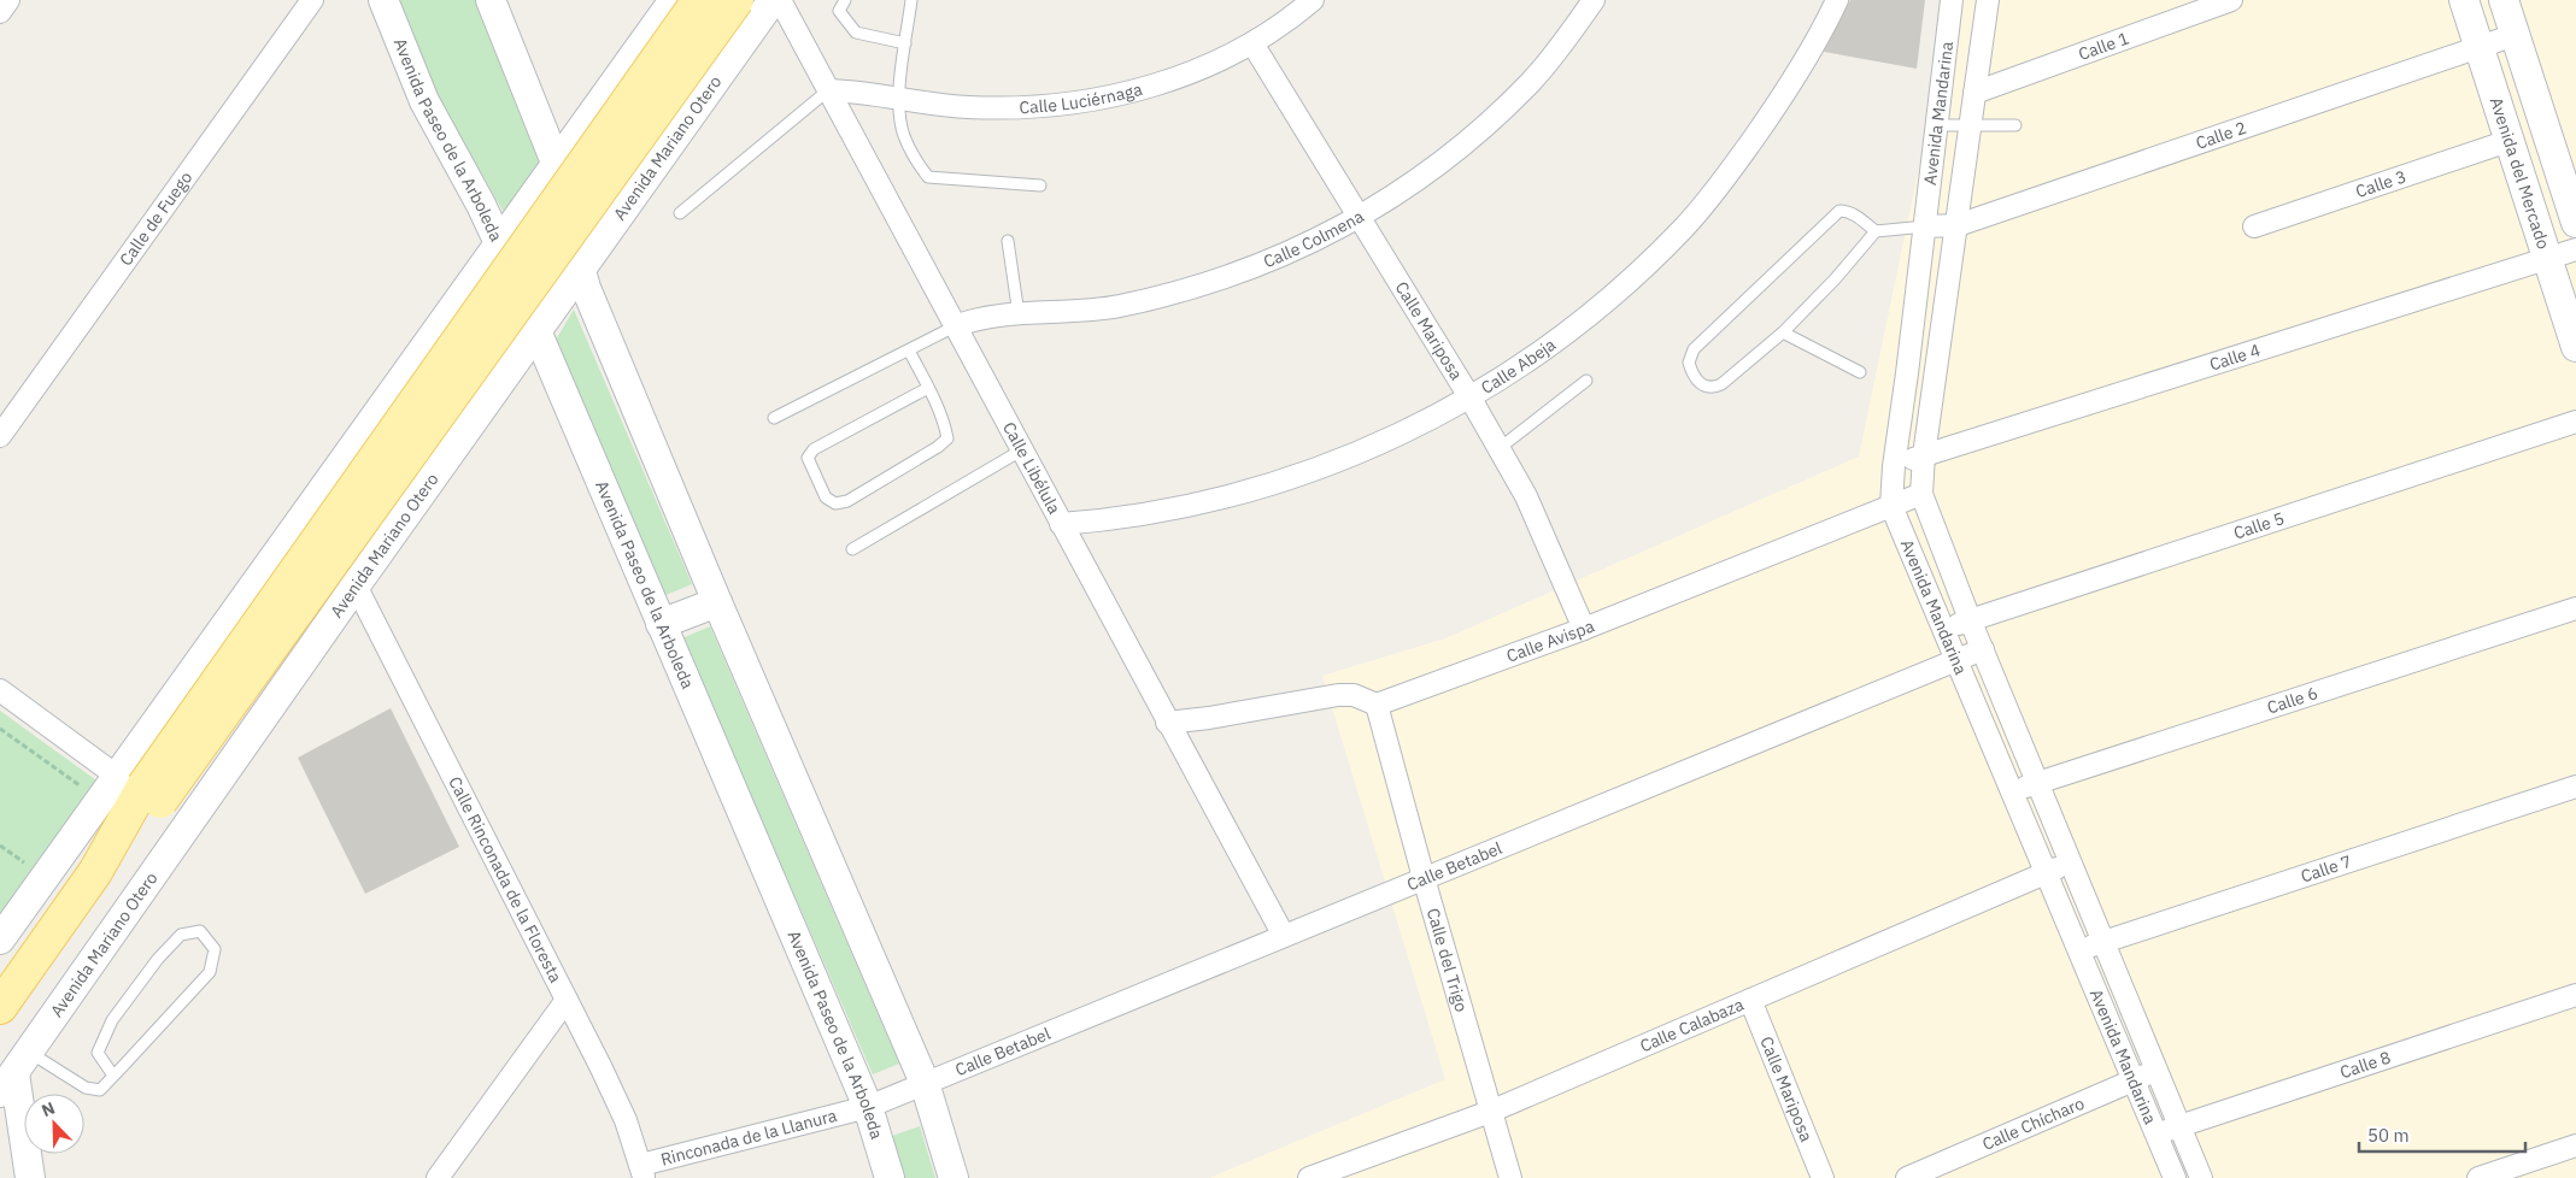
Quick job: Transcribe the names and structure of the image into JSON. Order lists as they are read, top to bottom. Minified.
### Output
{"streets":{"main road":["Avenida Mariano Otero"],"street":["Calle 1","Calle Luciérnaga","Avenida Mandarina","Calle 2","Avenida Paseo de la Arboleda","Avenida del Mercado","Calle 3","Calle de Fuego","Calle Colmena","Calle Mariposa","Calle 4","Calle Abeja","Calle Libélula","Calle 5","Calle Avispa","Calle 6","Calle Betabel","Calle 7","Calle Rinconada de la Floresta","Calle del Trigo","Calle Calabaza","Calle 8","Calle Chícharo","Rinconada de la Llanura"]},"crossings":[["Calle 1","Avenida Mandarina"],["Calle Luciérnaga","Calle Mariposa"],["Calle Luciérnaga","Calle Libélula"],["Avenida Mandarina","Calle 2"],["Avenida Mandarina","Calle 4"],["Avenida Mandarina","Calle 5"],["Avenida Mandarina","Calle Avispa"],["Avenida Mandarina","Calle 6"],["Avenida Mandarina","Calle Betabel"],["Avenida Mandarina","Calle 7"],["Avenida Mandarina","Calle Calabaza"],["Avenida Mandarina","Calle 8"],["Avenida Mandarina","Calle Chícharo"],["Calle 2","Avenida del Mercado"],["Avenida Paseo de la Arboleda","Avenida Mariano Otero"],["Avenida Paseo de la Arboleda","Rinconada de la Llanura"],["Avenida Mariano Otero","Calle Rinconada de la Floresta"],["Avenida del Mercado","Calle 3"],["Avenida del Mercado","Calle 4"],["Calle Colmena","Calle Mariposa"],["Calle Colmena","Calle Libélula"],["Calle Mariposa","Calle Abeja"],["Calle Mariposa","Calle Avispa"],["Calle Mariposa","Calle Calabaza"],["Calle Abeja","Calle Libélula"],["Calle Libélula","Calle Betabel"],["Calle Avispa","Calle del Trigo"],["Calle Betabel","Calle del Trigo"],["Calle Betabel","Rinconada de la Llanura"],["Calle Rinconada de la Floresta","Rinconada de la Llanura"],["Calle del Trigo","Calle Calabaza"]],"scale_bar":"50 m","north":"top left"}
